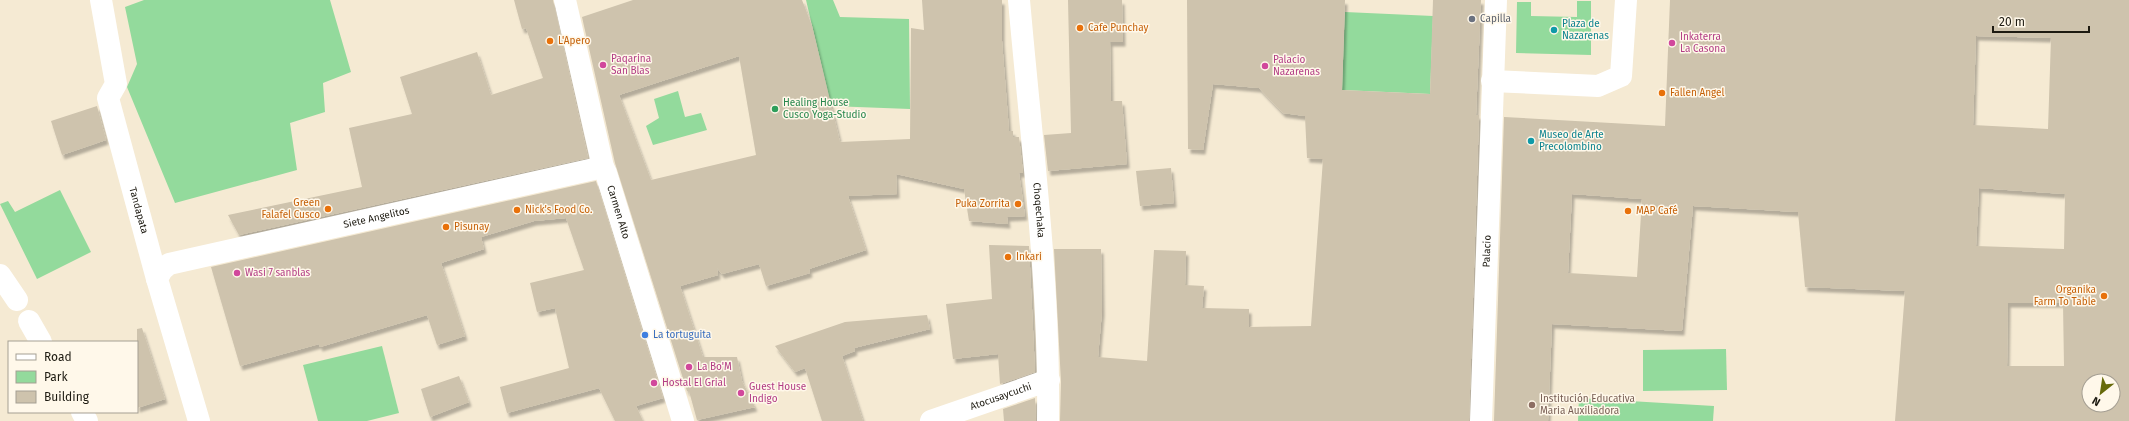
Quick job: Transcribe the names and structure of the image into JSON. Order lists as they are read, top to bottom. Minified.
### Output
{"streets":{"street":["Choqechaka","Tandapata","Carmen Alto","Siete Angelitos","Palacio","Atocusaycuchi"]},"crossings":[["Choqechaka","Atocusaycuchi"],["Tandapata","Siete Angelitos"],["Carmen Alto","Siete Angelitos"]],"places":["Capilla","Cafe Punchay","Plaza de Nazarenas","L'Apero","Inkaterra La Casona","Paqarina San Blas","Palacio Nazarenas","Fallen Angel","Healing House Cusco Yoga-Studio","Museo de Arte Precolombino","Puka Zorrita","Green Falafel Cusco","Nick’s Food Co.","MAP Café","Pisunay","Inkari","Wasi 7 sanblas","Organika Farm To Table","La tortuguita","La Bo'M","Hostal El Grial","Guest House Indigo","Institución Educativa Maria Auxiliadora"],"legend":["Road","Park","Building"],"scale_bar":"20 m","north":"bottom left"}
